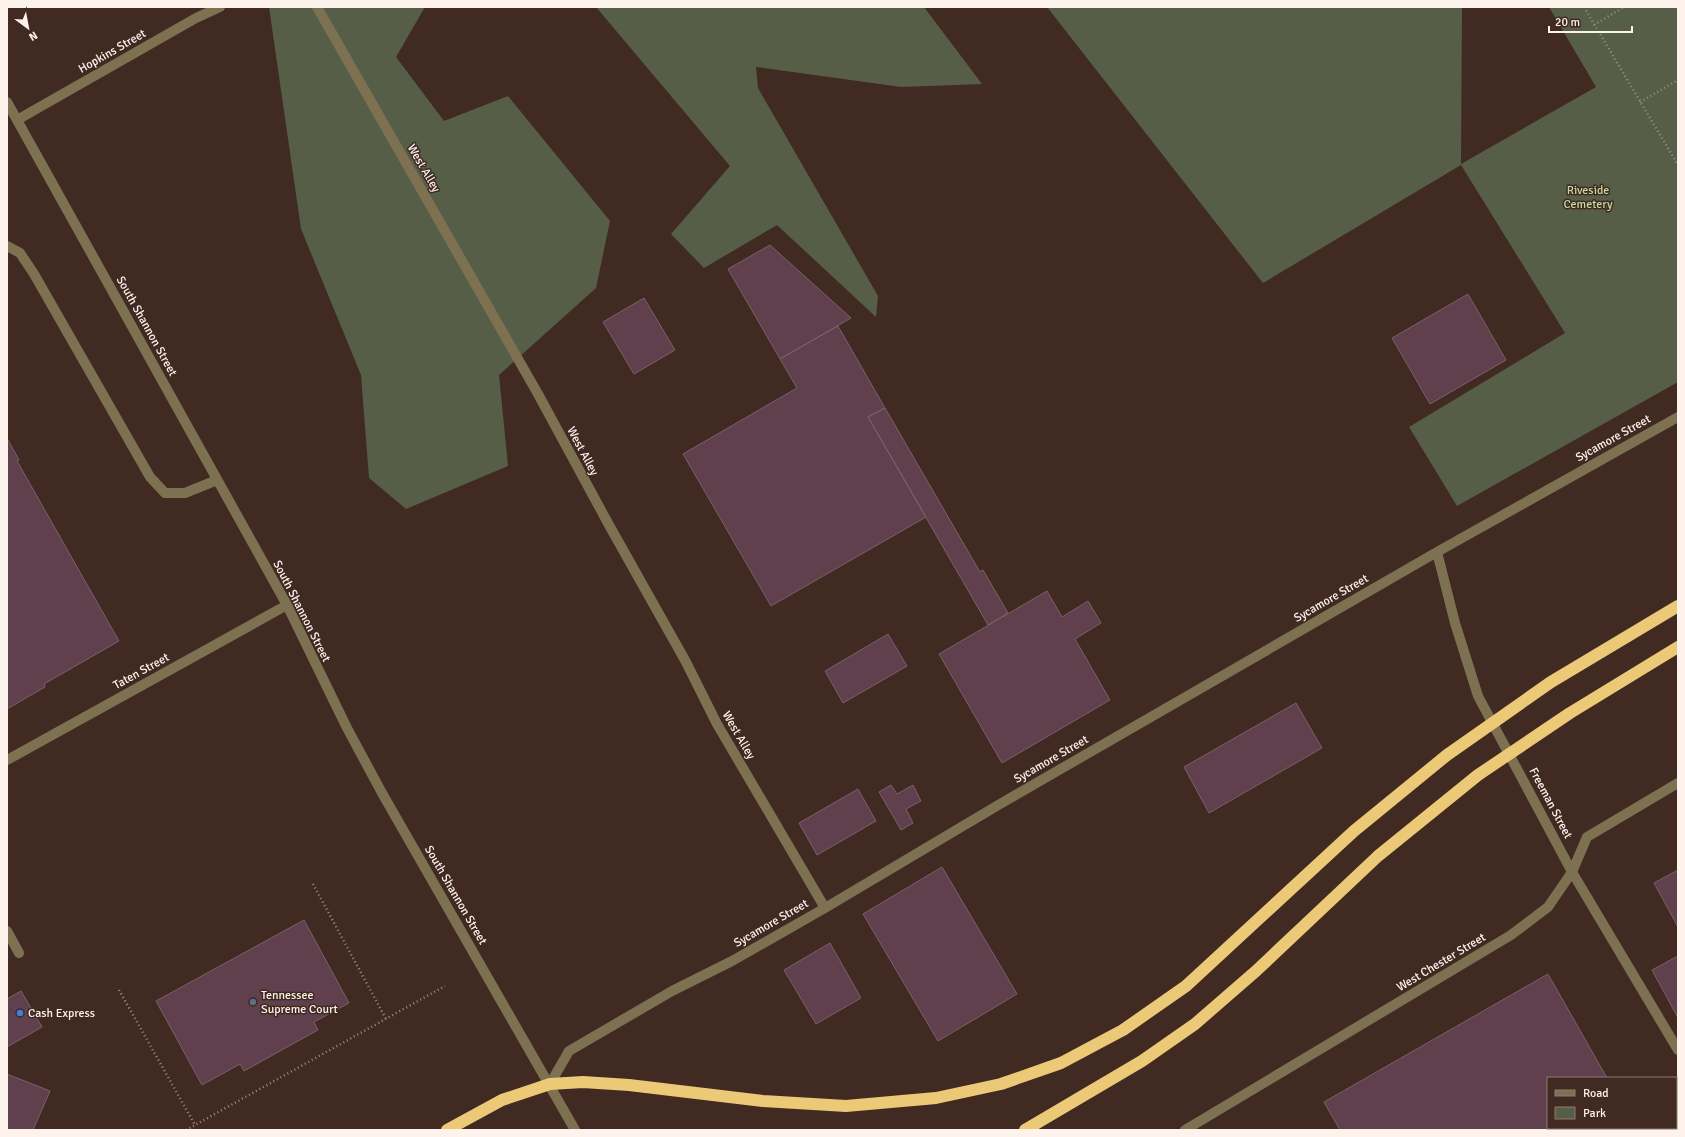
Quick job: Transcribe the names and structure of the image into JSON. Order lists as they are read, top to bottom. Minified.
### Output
{"streets":{"street":["Hopkins Street","West Alley","South Shannon Street","Sycamore Street","Taten Street","Freeman Street","West Chester Street"]},"crossings":[["Hopkins Street","South Shannon Street"],["West Alley","Sycamore Street"],["South Shannon Street","Sycamore Street"],["South Shannon Street","Taten Street"],["Sycamore Street","Freeman Street"],["Freeman Street","West Chester Street"]],"parks":["Riveside Cemetery"],"places":["Tennessee Supreme Court","Cash Express"],"legend":["Road","Park"],"scale_bar":"20 m","north":"bottom right"}
